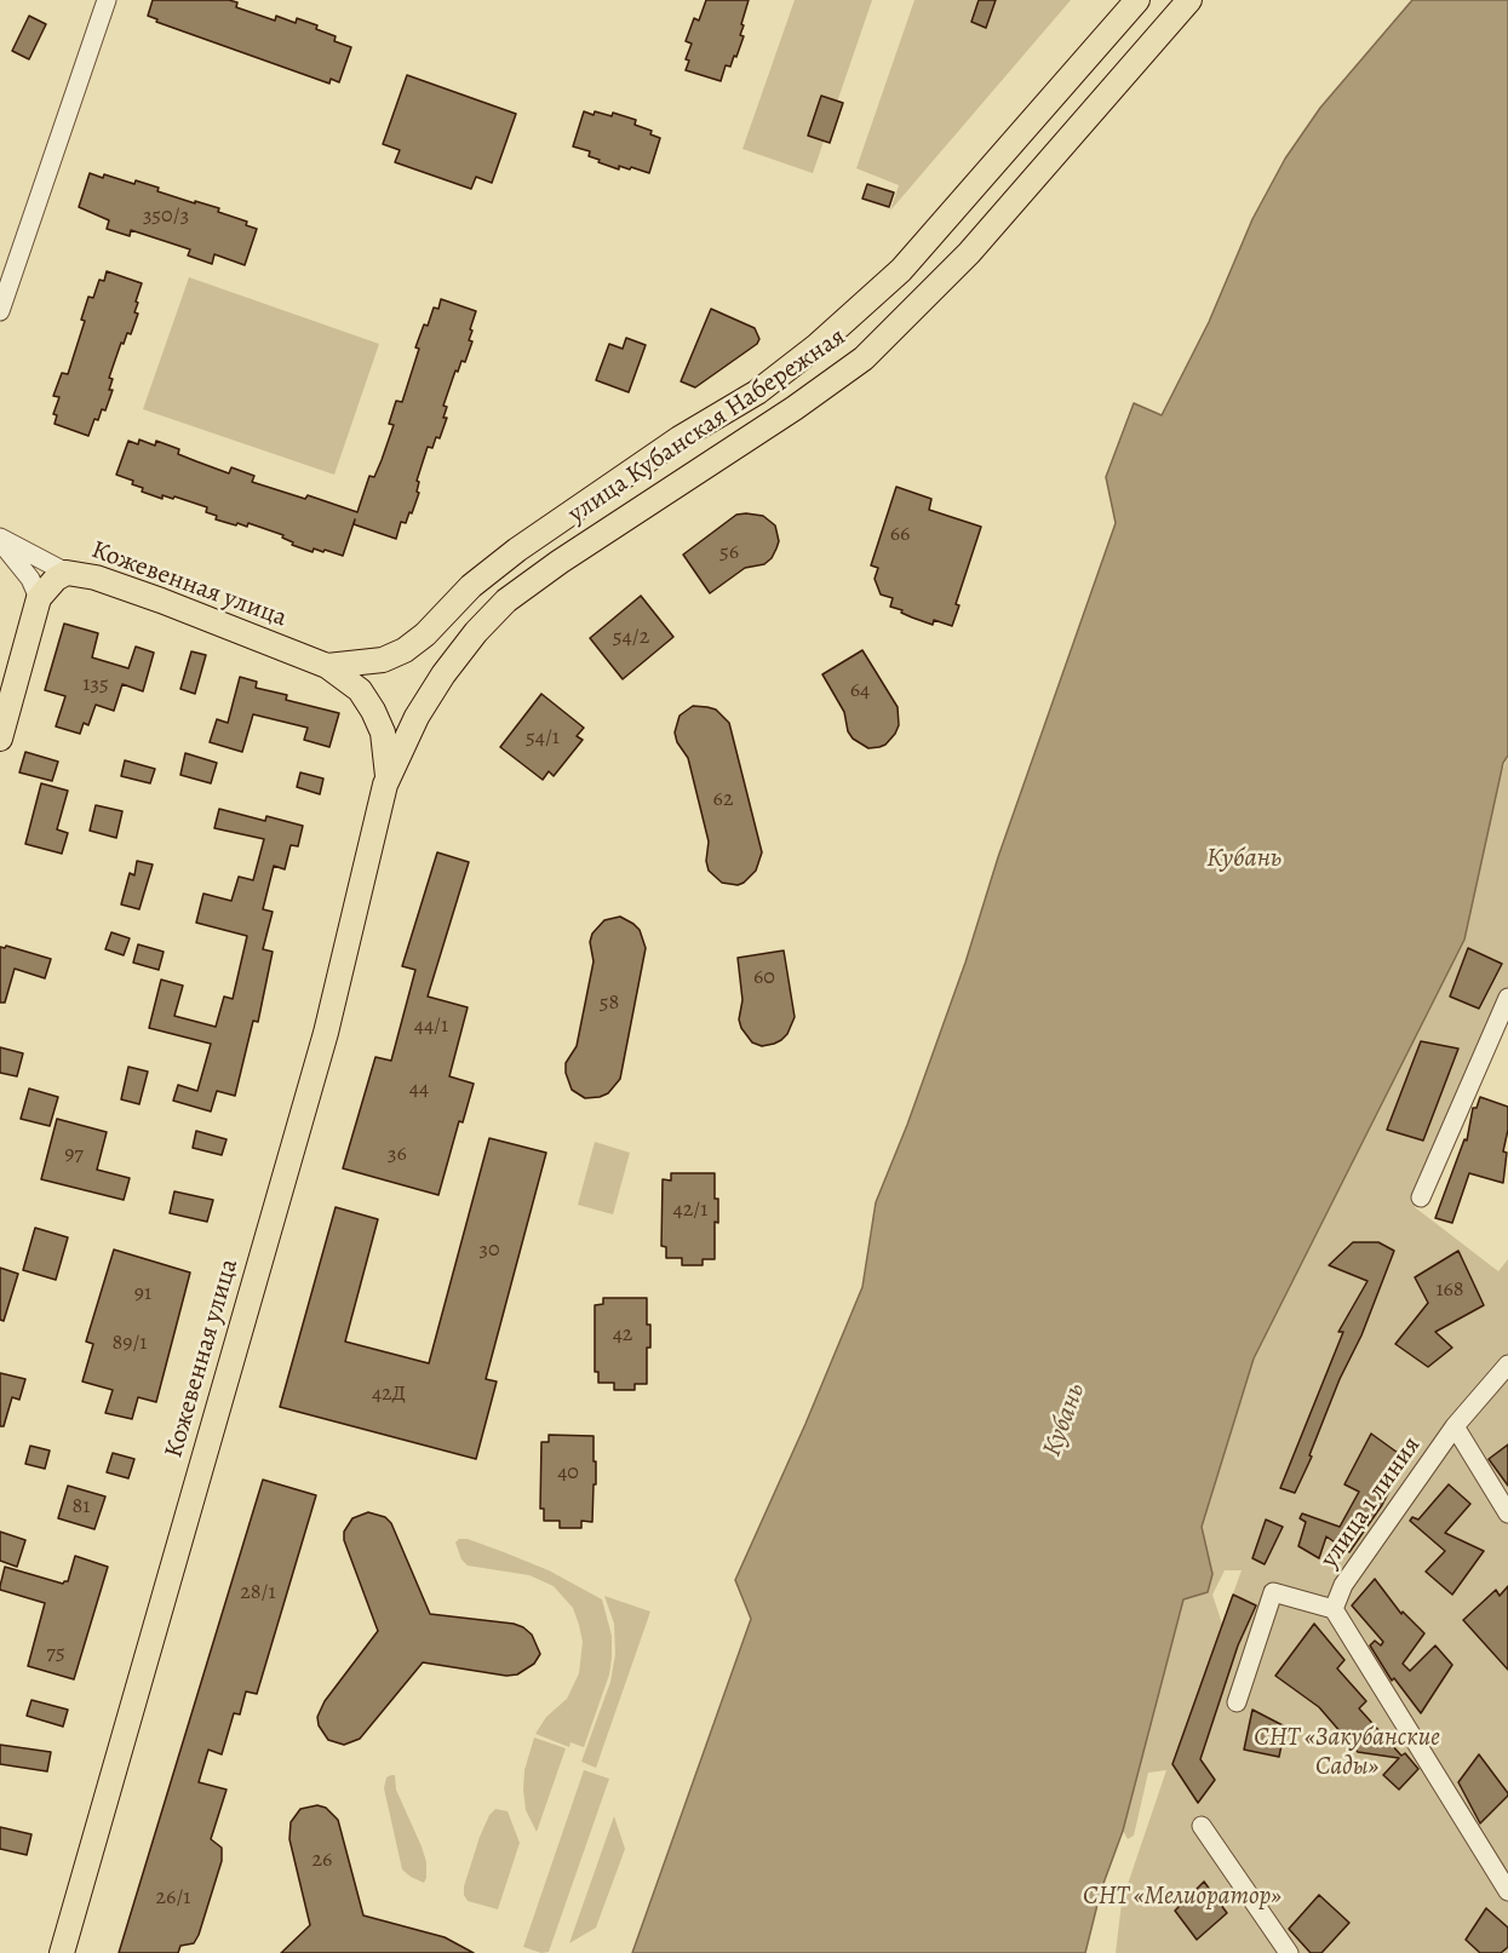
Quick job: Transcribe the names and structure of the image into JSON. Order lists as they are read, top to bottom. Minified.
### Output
{"streets":{"main road":["улица Кубанская Набережная","Кожевенная улица"],"street":["улица 1 линия"]},"crossings":[["улица Кубанская Набережная","Кожевенная улица"]],"water":["Кубань"],"parks":["СНТ «Закубанские Сады»","СНТ «Мелиоратор»"],"house_numbers":["350/3","66","56","54/2","135","64","54/1","62","60","58","44/1","44","97","36","42/1","30","168","91","42","89/1","42Д","40","81","28/1","75","26","26/1"]}
